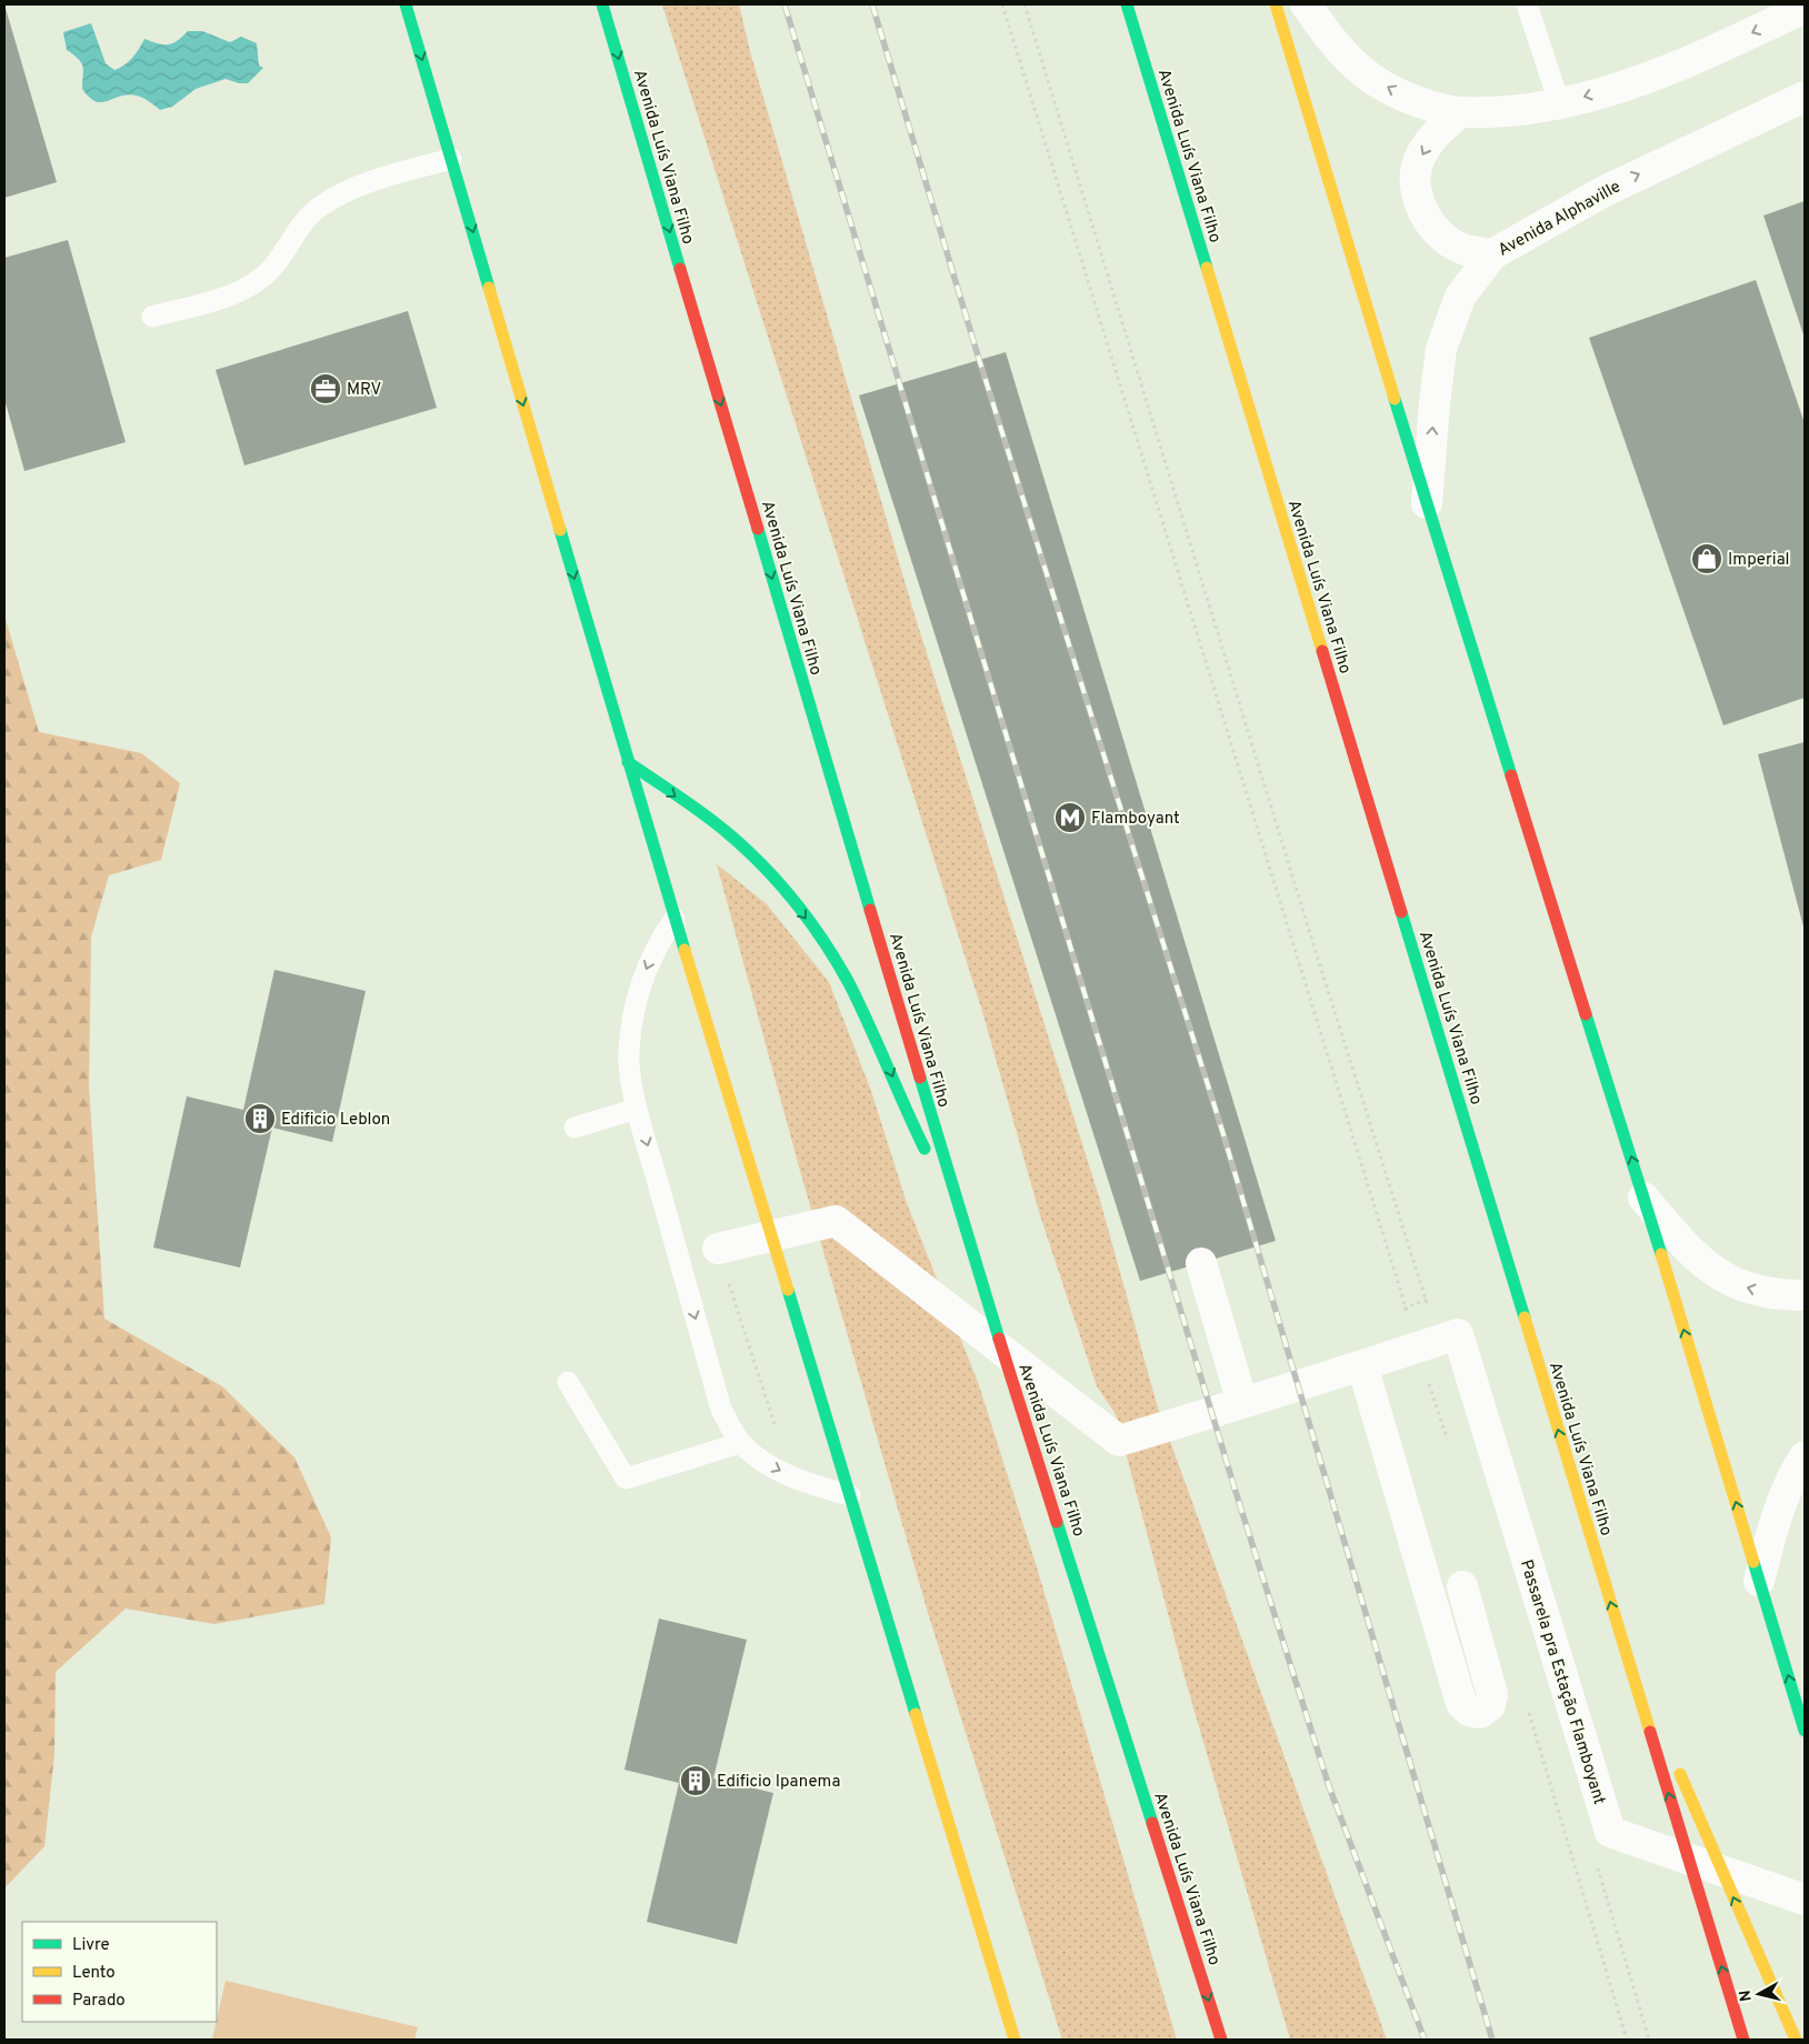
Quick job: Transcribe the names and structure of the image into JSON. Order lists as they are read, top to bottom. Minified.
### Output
{"streets":{"main road":["Avenida Luís Viana Filho"],"street":["Avenida Alphaville","Passarela pra Estação Flamboyant"]},"one_way":["Avenida Alphaville"],"places":{"office":["MRV"],"shop":["Imperial"],"metro station":["Flamboyant"],"building":["Edificio Leblon","Edificio Ipanema"]},"legend":["Livre","Lento","Parado"],"north":"left"}
